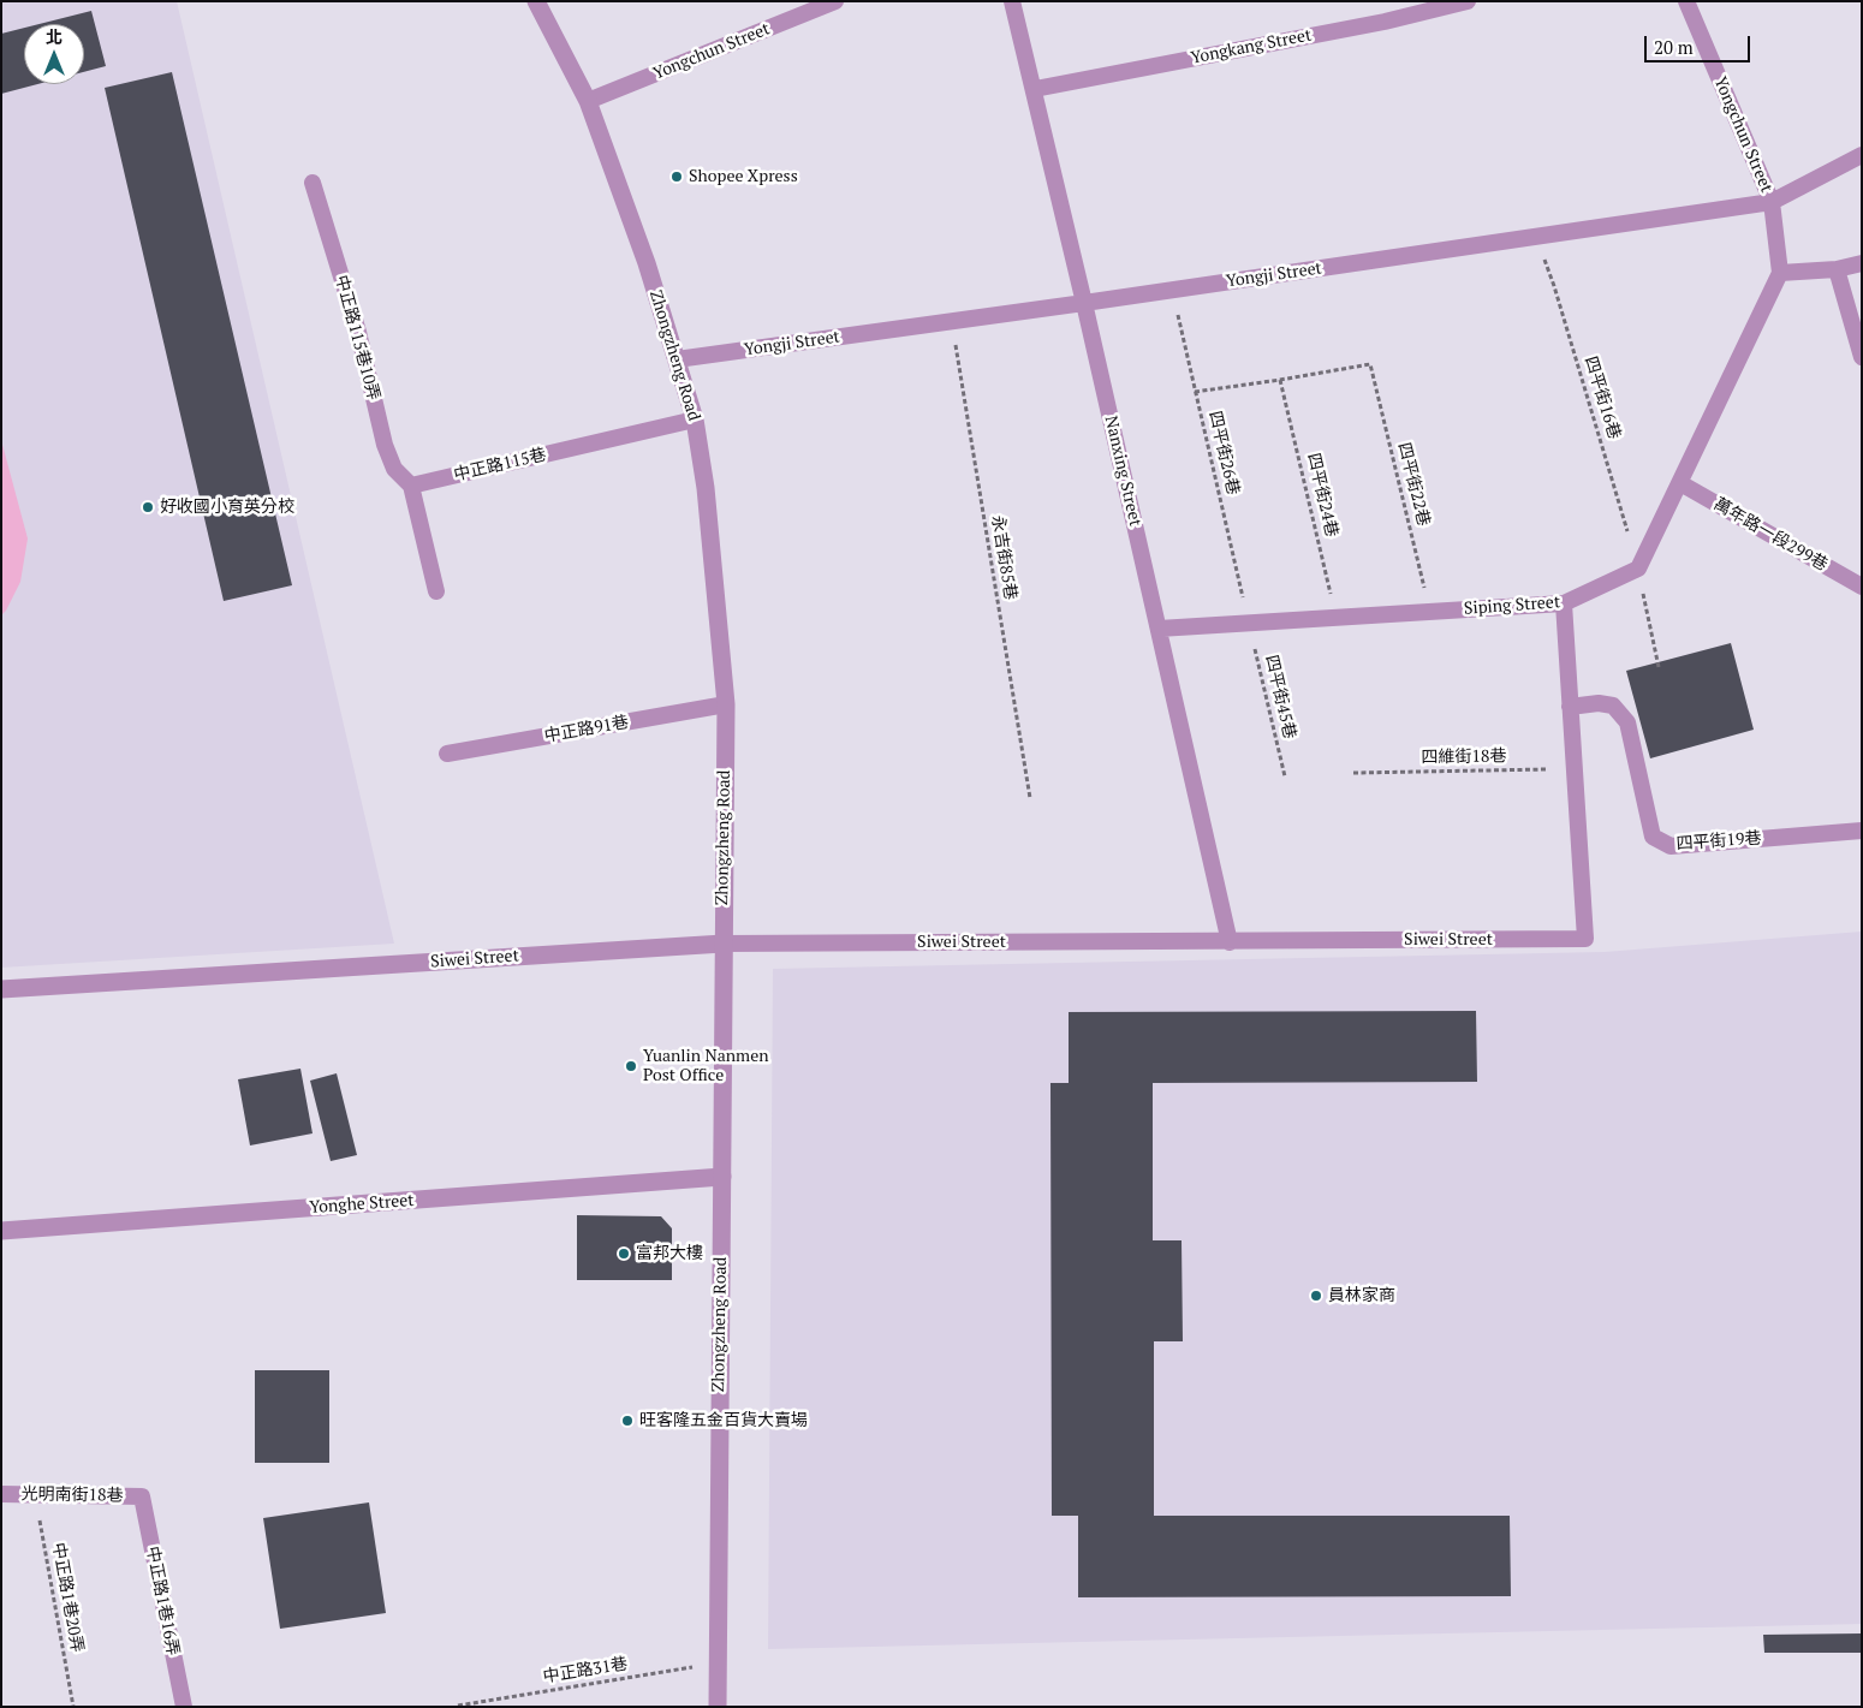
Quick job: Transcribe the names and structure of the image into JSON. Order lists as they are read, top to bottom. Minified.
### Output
{"streets":{"street":["Zhongzheng Road","Siwei Street","Yonghe Street"],"lane":["Yongkang Street","Yongchun Street","Yongji Street","中正路115巷10弄","中正路115巷","Nanxing Street","萬年路一段299巷","Siping Street","中正路91巷","四平街19巷","光明南街18巷","中正路1巷16弄"],"path":["四平街16巷","四平街26巷","四平街22巷","四平街24巷","永吉街85巷","四平街45巷","四維街18巷","中正路1巷20弄","中正路31巷"]},"crossings":[["Yongkang Street","Nanxing Street"],["Yongchun Street","Yongji Street"],["Yongchun Street","Zhongzheng Road"],["Yongji Street","Zhongzheng Road"],["Yongji Street","四平街16巷"],["Yongji Street","四平街26巷"],["Yongji Street","Nanxing Street"],["Yongji Street","永吉街85巷"],["中正路115巷10弄","中正路115巷"],["Zhongzheng Road","中正路115巷"],["Zhongzheng Road","中正路91巷"],["Zhongzheng Road","Siwei Street"],["Zhongzheng Road","Yonghe Street"],["Zhongzheng Road","中正路31巷"],["四平街16巷","Siping Street"],["四平街26巷","Siping Street"],["四平街26巷","四平街45巷"],["Nanxing Street","Siping Street"],["Nanxing Street","Siwei Street"],["四平街22巷","四平街24巷"],["四平街22巷","Siping Street"],["四平街24巷","Siping Street"],["Siping Street","四平街45巷"],["Siping Street","Siwei Street"],["四維街18巷","Siwei Street"],["四平街19巷","Siwei Street"],["光明南街18巷","中正路1巷20弄"],["光明南街18巷","中正路1巷16弄"]],"places":["Shopee Xpress","好收國小育英分校","Yuanlin Nanmen Post Office","富邦大樓","員林家商","旺客隆五金百貨大賣場"],"scale_bar":"20 m","north":"top"}
